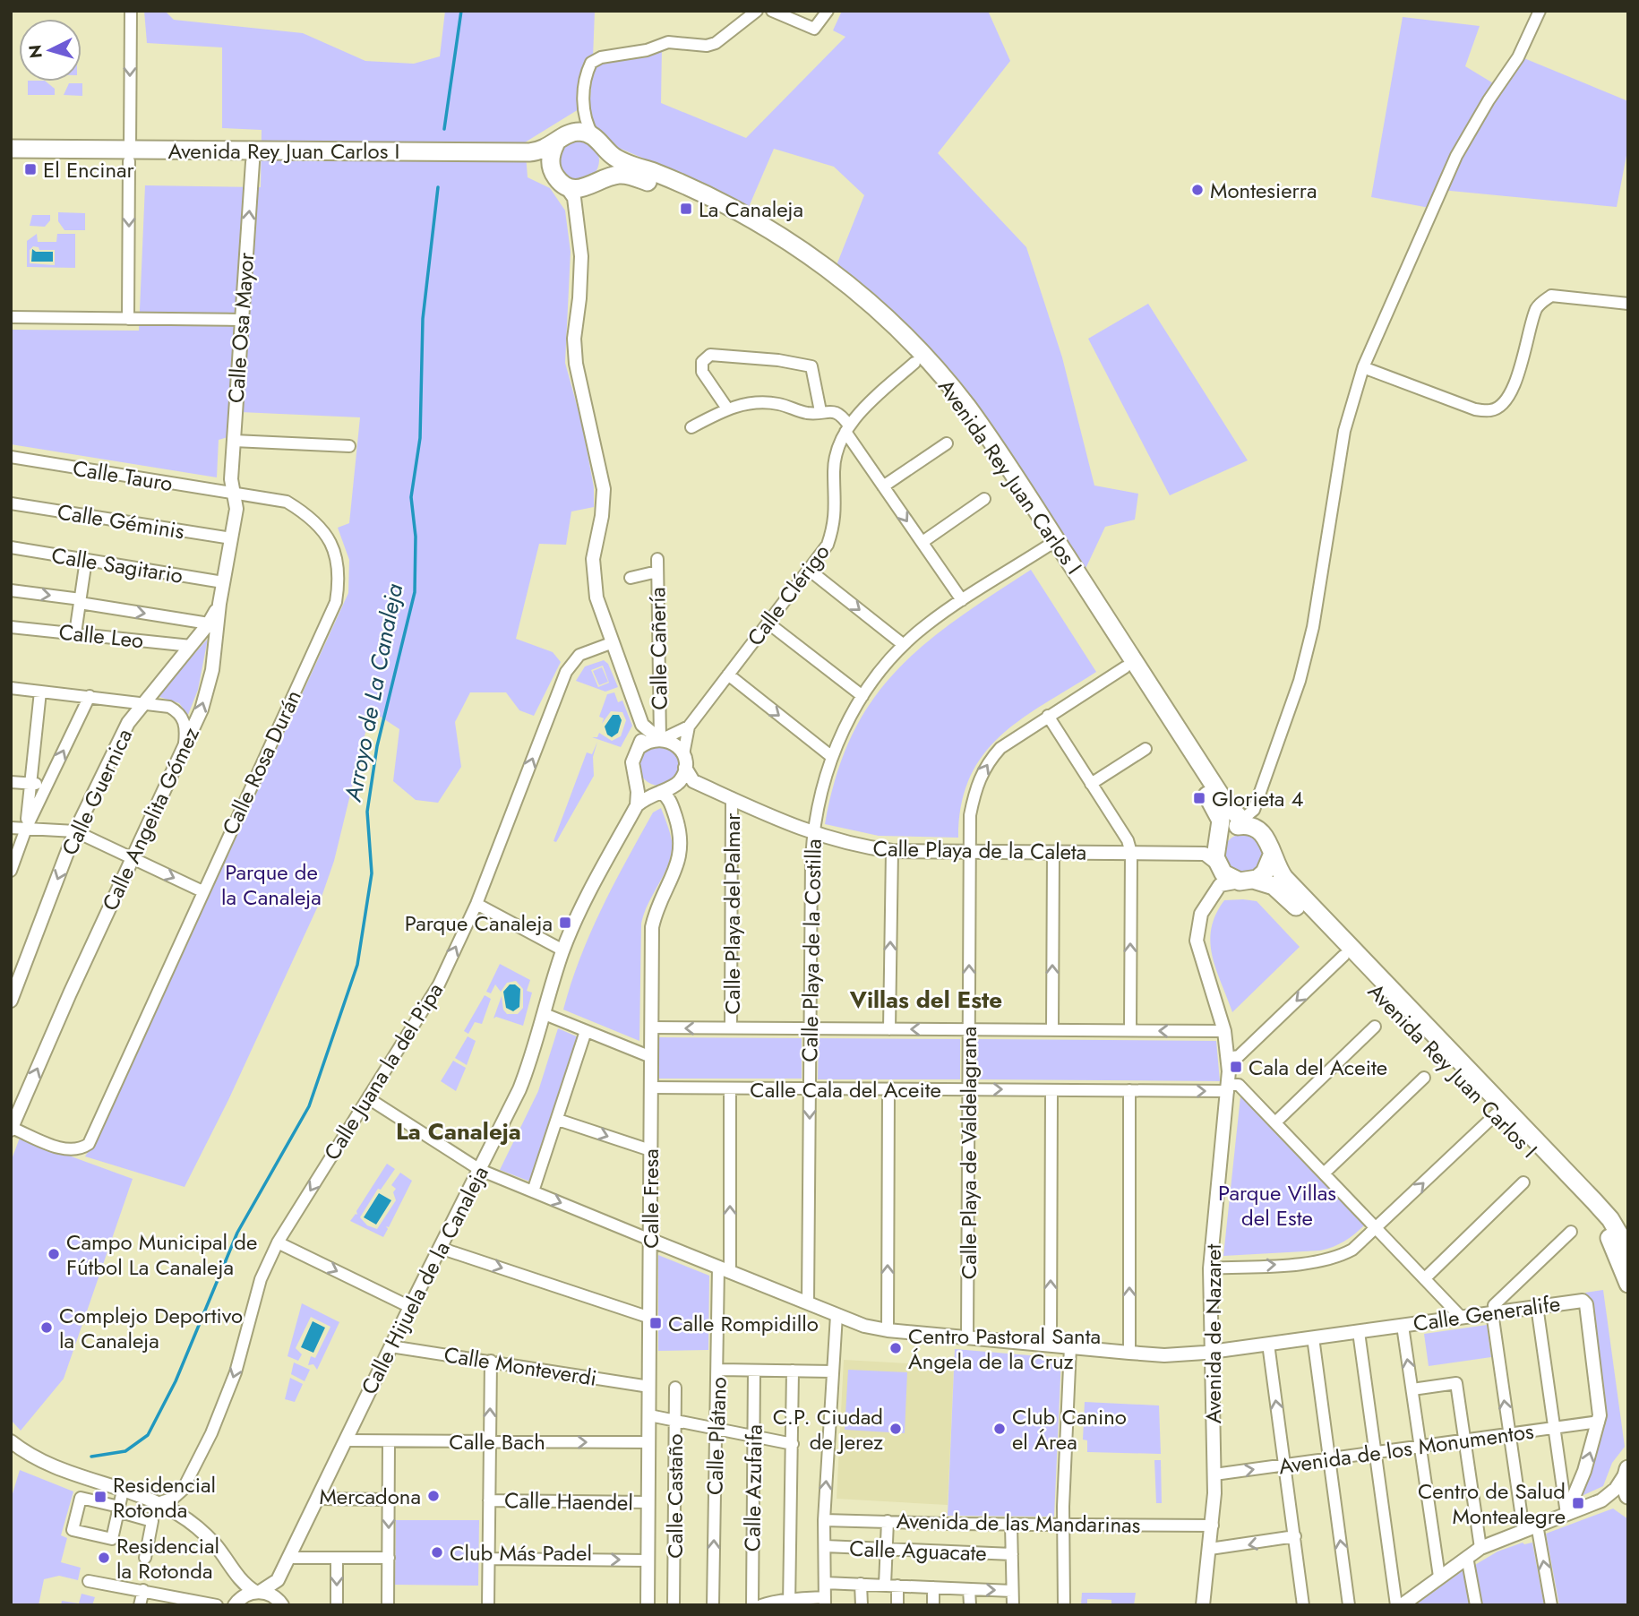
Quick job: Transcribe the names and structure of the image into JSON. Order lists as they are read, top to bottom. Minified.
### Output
{"streets":{"main road":["Avenida Rey Juan Carlos I"],"street":["Calle Osa Mayor","Calle Tauro","Calle Géminis","Calle Sagitario","Calle Clérigo","Calle Leo","Calle Cañería","Calle Rosa Durán","Calle Guernica","Calle Angelita Gómez","Calle Playa de la Caleta","Calle Playa del Palmar","Calle Playa de la Costilla","Calle Juana la del Pipa","Calle Cala del Aceite","Calle Playa de Valdelagrana","Calle Fresa","Calle Hijuela de la Canaleja","Calle Generalife","Avenida de Nazaret","Calle Monteverdi","Calle Plátano","Calle Bach","Avenida de los Monumentos","Calle Azufaifa","Calle Castaño","Calle Haendel","Avenida de las Mandarinas","Calle Aguacate"]},"crossings":[["Avenida Rey Juan Carlos I","Calle Osa Mayor"],["Avenida Rey Juan Carlos I","Calle Clérigo"],["Avenida Rey Juan Carlos I","Calle Playa de la Caleta"],["Avenida Rey Juan Carlos I","Calle Playa de la Costilla"],["Avenida Rey Juan Carlos I","Calle Playa de Valdelagrana"],["Avenida Rey Juan Carlos I","Avenida de Nazaret"],["Calle Osa Mayor","Calle Tauro"],["Calle Osa Mayor","Calle Rosa Durán"],["Calle Osa Mayor","Calle Angelita Gómez"],["Calle Tauro","Calle Rosa Durán"],["Calle Tauro","Calle Angelita Gómez"],["Calle Géminis","Calle Angelita Gómez"],["Calle Sagitario","Calle Angelita Gómez"],["Calle Clérigo","Calle Cañería"],["Calle Clérigo","Calle Fresa"],["Calle Clérigo","Calle Hijuela de la Canaleja"],["Calle Leo","Calle Guernica"],["Calle Cañería","Calle Fresa"],["Calle Cañería","Calle Hijuela de la Canaleja"],["Calle Rosa Durán","Calle Angelita Gómez"],["Calle Guernica","Calle Angelita Gómez"],["Calle Playa de la Caleta","Calle Playa del Palmar"],["Calle Playa de la Caleta","Calle Playa de la Costilla"],["Calle Playa de la Caleta","Calle Playa de Valdelagrana"],["Calle Playa de la Caleta","Avenida de Nazaret"],["Calle Playa de la Costilla","Calle Cala del Aceite"],["Calle Playa de la Costilla","Calle Generalife"],["Calle Cala del Aceite","Calle Playa de Valdelagrana"],["Calle Cala del Aceite","Calle Fresa"],["Calle Cala del Aceite","Avenida de Nazaret"],["Calle Cala del Aceite","Calle Plátano"],["Calle Playa de Valdelagrana","Calle Generalife"],["Calle Fresa","Calle Hijuela de la Canaleja"],["Calle Fresa","Calle Generalife"],["Calle Fresa","Calle Monteverdi"],["Calle Fresa","Calle Bach"],["Calle Fresa","Calle Haendel"],["Calle Hijuela de la Canaleja","Calle Monteverdi"],["Calle Hijuela de la Canaleja","Calle Bach"],["Calle Generalife","Avenida de Nazaret"],["Calle Generalife","Calle Plátano"],["Calle Generalife","Avenida de los Monumentos"],["Avenida de Nazaret","Avenida de los Monumentos"],["Avenida de Nazaret","Avenida de las Mandarinas"]],"one_way":["Calle Osa Mayor","Calle Angelita Gómez","Calle Bach"],"districts":["Villas del Este","La Canaleja"],"water":["Arroyo de La Canaleja"],"parks":["Parque de la Canaleja","Parque Villas del Este"],"places":{"transit":["El Encinar","La Canaleja","Glorieta 4","Parque Canaleja","Cala del Aceite","Calle Rompidillo","Residencial Rotonda","Centro de Salud Montealegre"],"other":["Montesierra","Campo Municipal de Fútbol La Canaleja","Complejo Deportivo la Canaleja","Centro Pastoral Santa Ángela de la Cruz","C.P. Ciudad de Jerez","Club Canino el Área","Mercadona","Club Más Padel","Residencial la Rotonda"]},"north":"left"}
